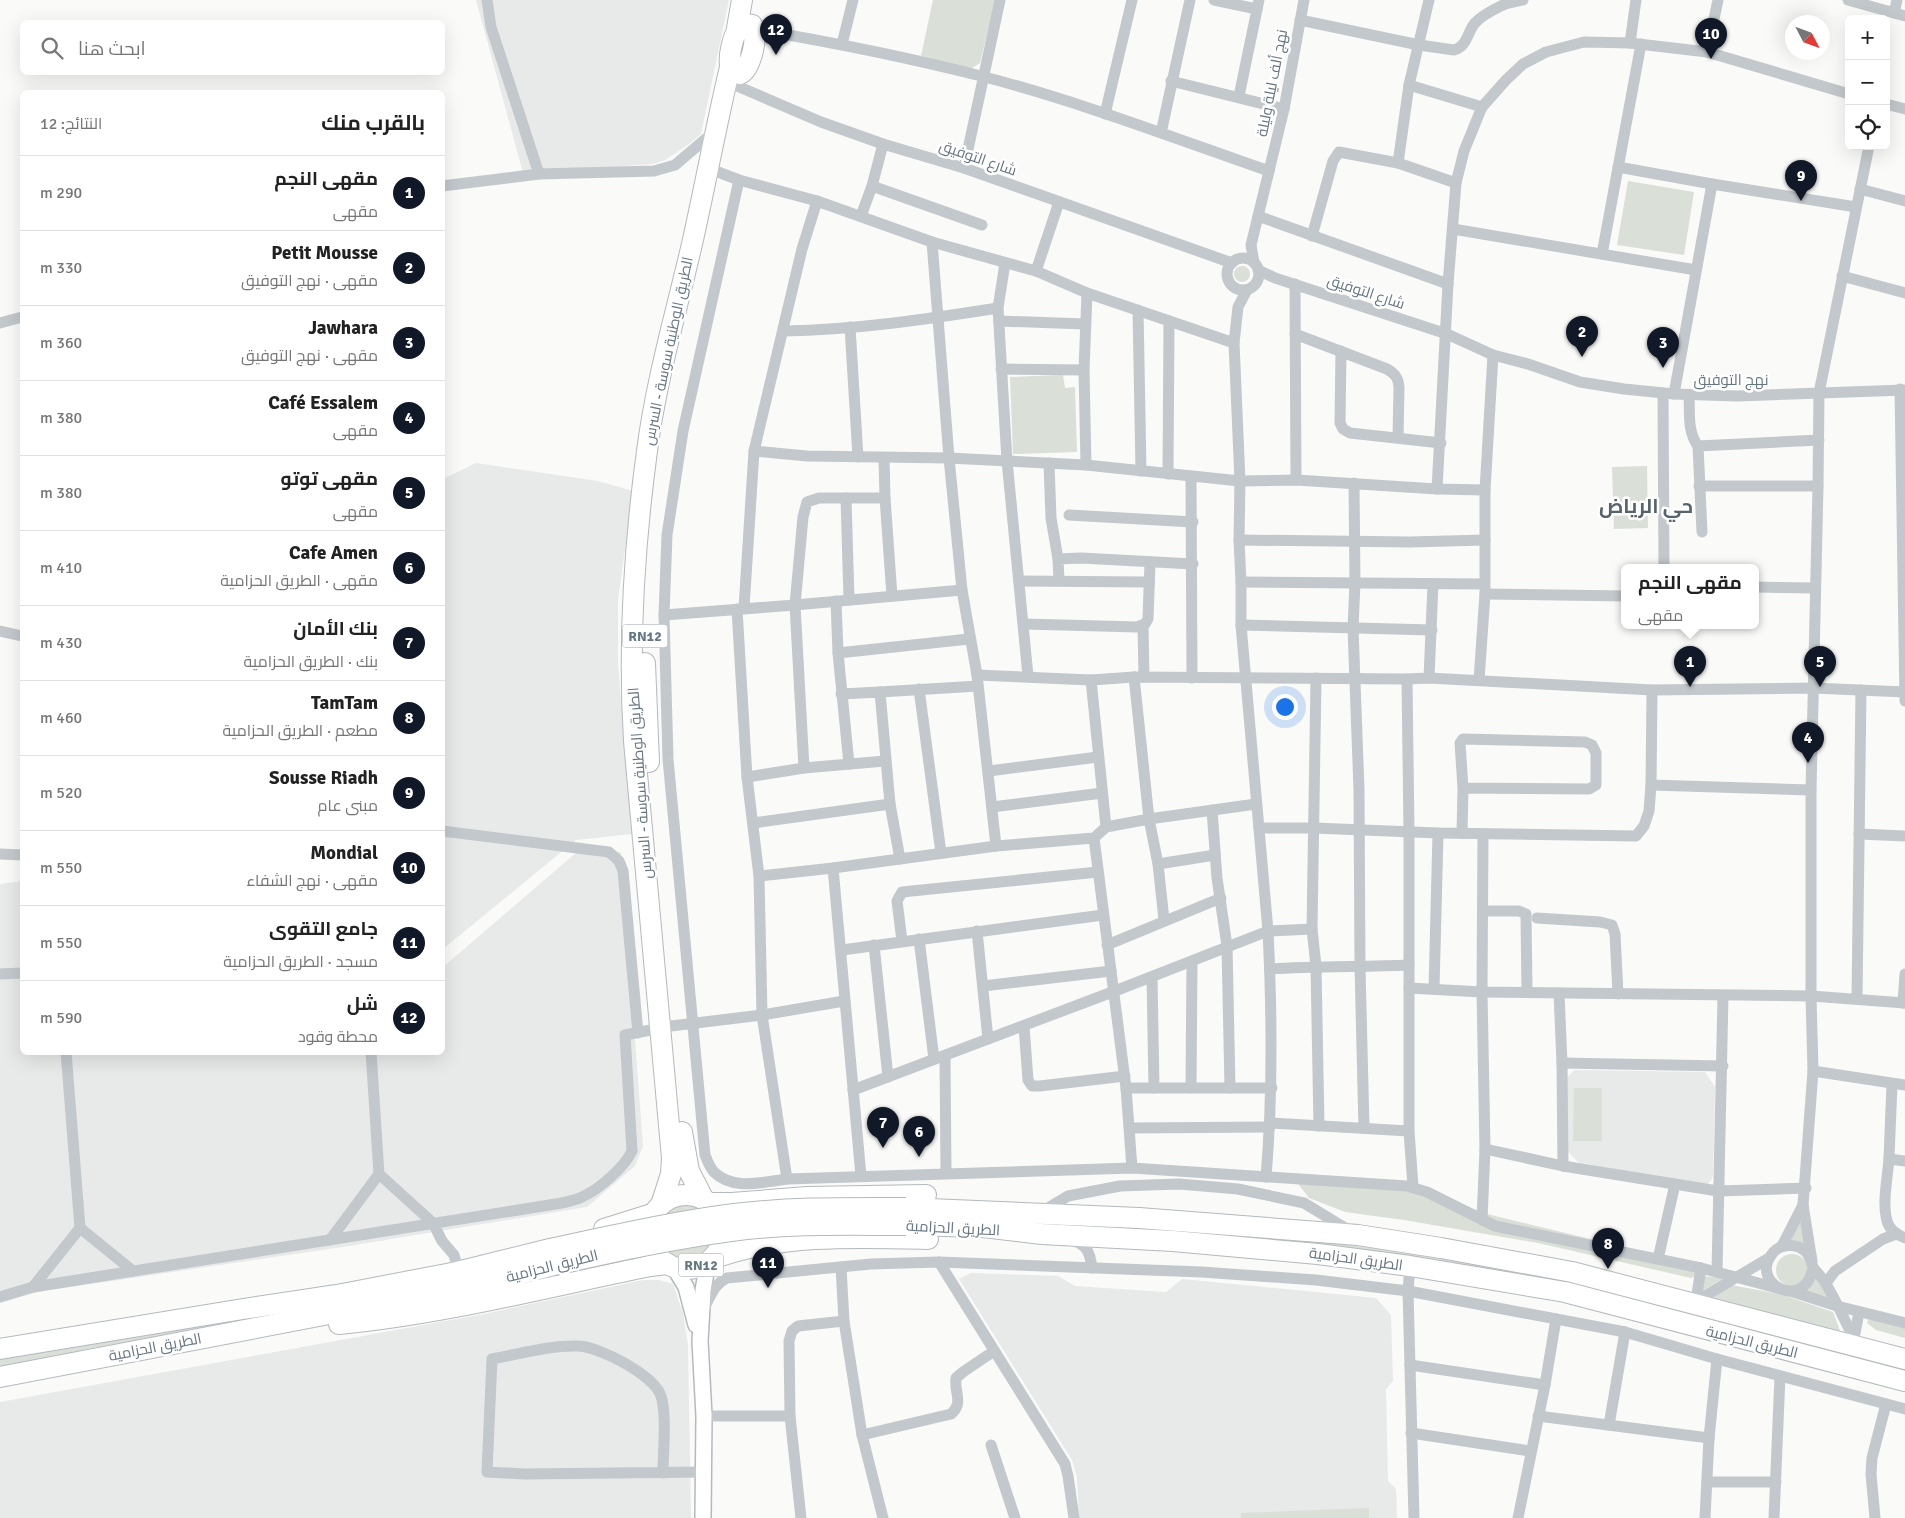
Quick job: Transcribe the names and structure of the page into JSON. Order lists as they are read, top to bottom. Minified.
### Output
{"streets":{"highway":["الطريق الوطنية سوسة - السرس","RN12","الطريق الحزامية"],"street":["نهج ألف ليلة وليلة","شارع التوفيق","نهج التوفيق"]},"crossings":[["نهج ألف ليلة وليلة","شارع التوفيق"],["شارع التوفيق","الطريق الوطنية سوسة - السرس"],["شارع التوفيق","نهج التوفيق"],["شارع التوفيق","RN12"],["الطريق الوطنية سوسة - السرس","RN12"]],"districts":["حي الرياض"],"north":"bottom right","page":{"pins":["12","10","9","2","3","1","5","4","7","6","8","11"],"map_buttons":["+","−"],"search":"ابحث هنا","heading":["بالقرب منك","النتائج: 12"],"list":[{"mark":"1","name":"مقهى النجم","note":"مقهى","value":"290 m"},{"mark":"2","name":"Petit Mousse","note":"مقهى · نهج التوفيق","value":"330 m"},{"mark":"3","name":"Jawhara","note":"مقهى · نهج التوفيق","value":"360 m"},{"mark":"4","name":"Café Essalem","note":"مقهى","value":"380 m"},{"mark":"5","name":"مقهى توتو","note":"مقهى","value":"380 m"},{"mark":"6","name":"Cafe Amen","note":"مقهى · الطريق الحزامية","value":"410 m"},{"mark":"7","name":"بنك الأمان","note":"بنك · الطريق الحزامية","value":"430 m"},{"mark":"8","name":"TamTam","note":"مطعم · الطريق الحزامية","value":"460 m"},{"mark":"9","name":"Sousse Riadh","note":"مبنى عام","value":"520 m"},{"mark":"10","name":"Mondial","note":"مقهى · نهج الشفاء","value":"550 m"},{"mark":"11","name":"جامع التقوى","note":"مسجد · الطريق الحزامية","value":"550 m"},{"mark":"12","name":"شل","note":"محطة وقود","value":"590 m"}],"popup":["مقهى النجم","مقهى"]}}
